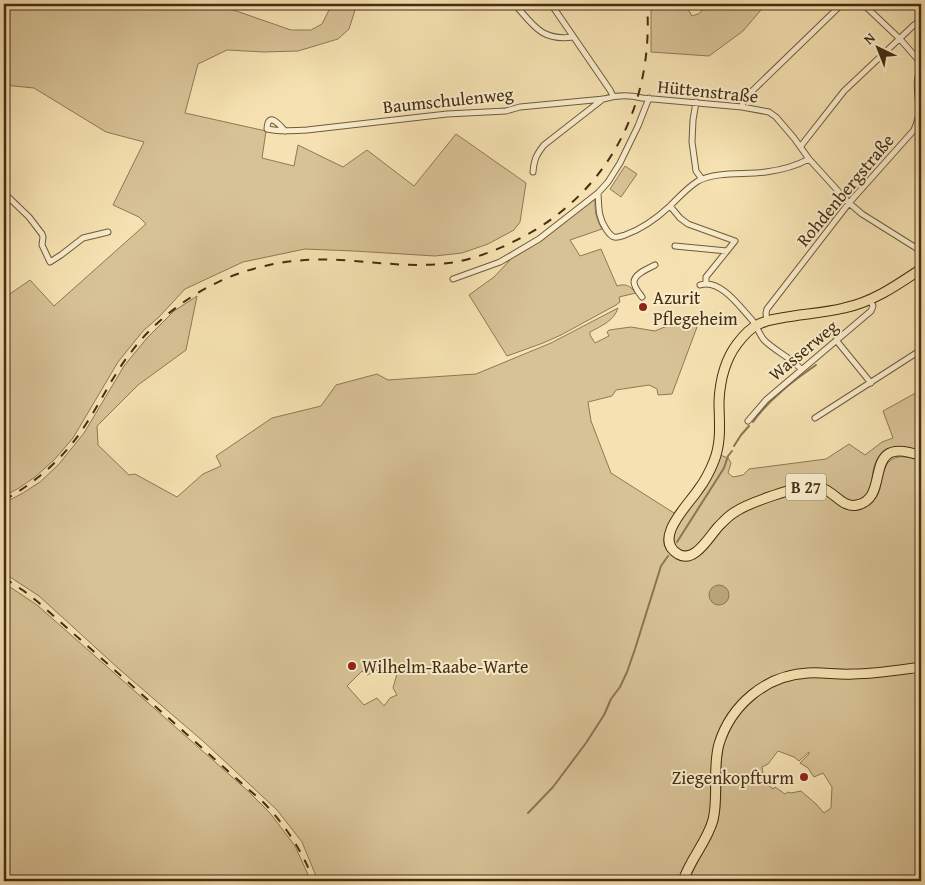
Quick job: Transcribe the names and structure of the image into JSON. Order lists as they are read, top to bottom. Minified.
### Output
{"streets":{"main road":["B 27"],"street":["Hüttenstraße","Baumschulenweg","Rohdenbergstraße","Wasserweg"]},"crossings":[["Hüttenstraße","Baumschulenweg"],["Hüttenstraße","Rohdenbergstraße"],["Rohdenbergstraße","B 27"],["Wasserweg","B 27"]],"places":["Azurit Pflegeheim","Wilhelm-Raabe-Warte","Ziegenkopfturm"],"north":"top left"}
